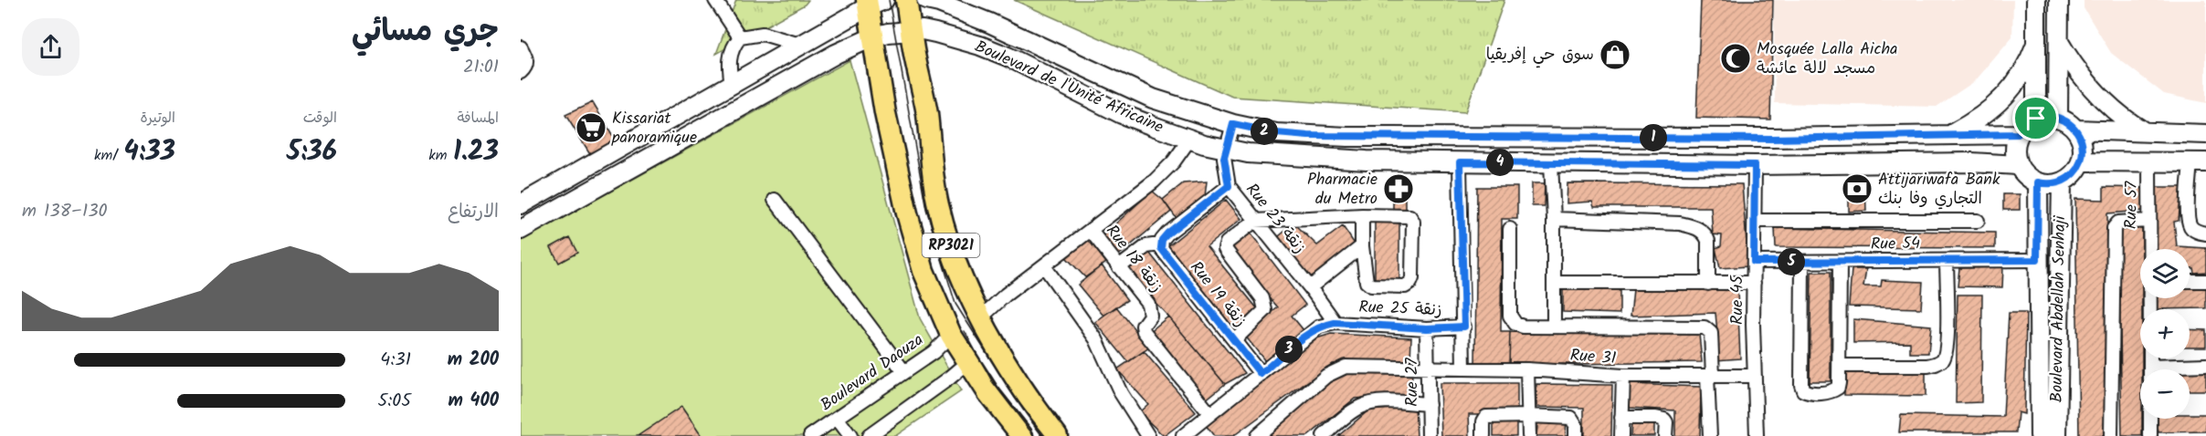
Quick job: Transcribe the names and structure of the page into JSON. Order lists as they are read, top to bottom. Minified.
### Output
{"streets":{"main road":["Boulevard de l'Unité Africaine","RP3021","Boulevard Abdellah Senhaji"],"street":["Rue 57","Rue 23 زنقة","Rue 54","Rue 18 زنقة","Rue 19 زنقة","Rue 45","Rue 25 زنقة","Rue 31","Boulevard Daouza","Rue 27"]},"crossings":[["Boulevard de l'Unité Africaine","Rue 23 زنقة"],["Boulevard de l'Unité Africaine","RP3021"],["Boulevard de l'Unité Africaine","Rue 45"],["Boulevard de l'Unité Africaine","Boulevard Abdellah Senhaji"],["Rue 23 زنقة","Rue 25 زنقة"],["Rue 54","Rue 45"],["Rue 54","Boulevard Abdellah Senhaji"],["RP3021","Boulevard Daouza"],["Rue 45","Rue 31"],["Rue 25 زنقة","Rue 27"],["Rue 31","Rue 27"]],"places":{"shop":["سوق حي إفريقيا"],"mosque":["Mosquée Lalla Aicha مسجد لالة عائشة"],"supermarket":["Kissariat panoramique"],"pharmacy":["Pharmacie du Metro"],"bank":["Attijariwafa Bank التجاري وفا بنك"]},"page":{"heading":["جري مسائي","21:01"],"stats":[["المسافة","1.23 km"],["الوقت","5:36"],["الوتيرة","4:33 /km"]],"pins":["2","1","4","5","3"],"chart":["الارتفاع","130–138 m"],"map_buttons":["+","−"],"list":[{"name":"200 m","note":"4:31"},{"name":"400 m","note":"5:05"}]}}
